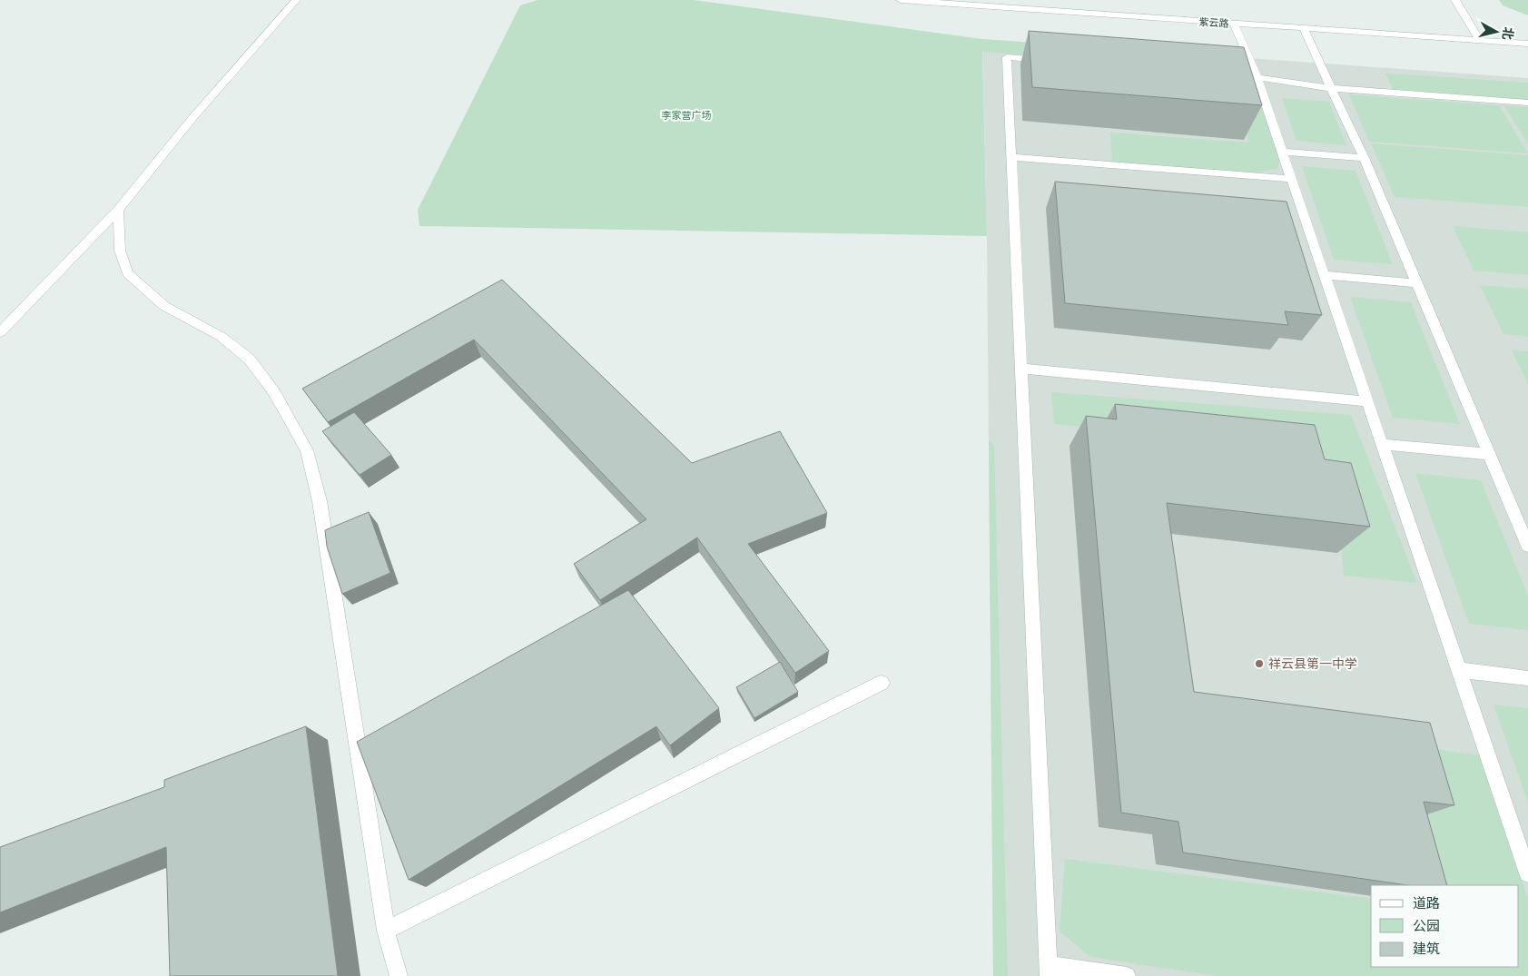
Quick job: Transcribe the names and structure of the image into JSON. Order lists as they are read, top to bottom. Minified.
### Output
{"streets":{"street":["紫云路"]},"parks":["李家营广场"],"places":["祥云县第一中学"],"legend":["道路","公园","建筑"],"north":"right"}
